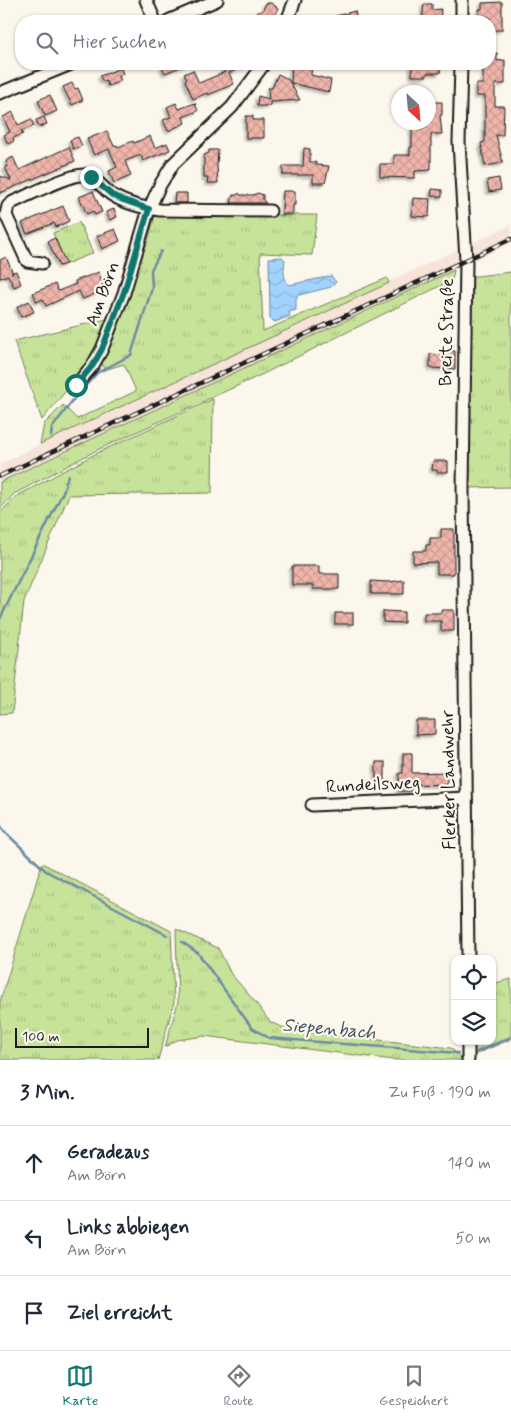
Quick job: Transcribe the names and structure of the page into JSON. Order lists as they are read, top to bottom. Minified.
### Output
{"streets":{"street":["Am Börn","Breite Straße","Flerker Landwehr","Rundeilsweg"]},"crossings":[["Breite Straße","Flerker Landwehr"],["Flerker Landwehr","Rundeilsweg"]],"water":["Siepenbach"],"scale_bar":"100 m","north":"bottom right","page":{"search":"Hier suchen","scale":"100 m","heading":["3 Min.","Zu Fuß · 190 m"],"list":[["Geradeaus","Am Börn","140 m"],["Links abbiegen","Am Börn","50 m"],"Ziel erreicht"],"nav":["Karte","Route","Gespeichert"]}}
